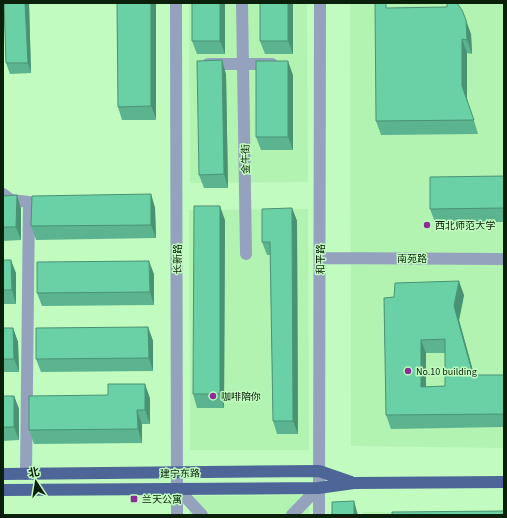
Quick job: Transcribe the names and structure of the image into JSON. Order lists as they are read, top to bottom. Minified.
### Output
{"streets":{"main road":["建宁东路"],"street":["金牛街","南苑路","长新路","和平路"]},"crossings":[["南苑路","和平路"],["长新路","建宁东路"],["和平路","建宁东路"]],"places":{"other":["西北师范大学","No.10 building","咖啡陪你"],"transit":["兰天公寓"]},"north":"top"}
